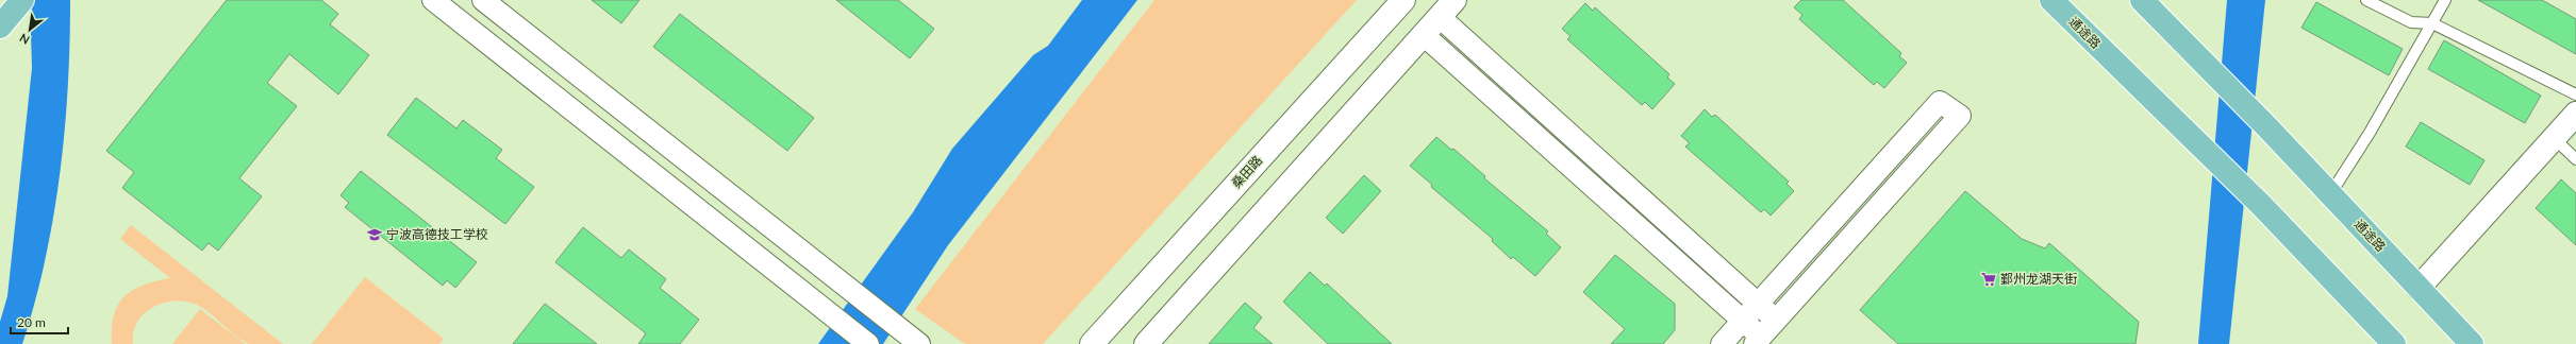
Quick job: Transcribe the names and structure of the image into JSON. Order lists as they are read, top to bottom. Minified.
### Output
{"streets":{"main road":["通途路","桑田路"]},"places":{"school or university":["宁波高德技工学校"],"supermarket":["鄞州龙湖天街"]},"scale_bar":"20 m","north":"bottom left"}
